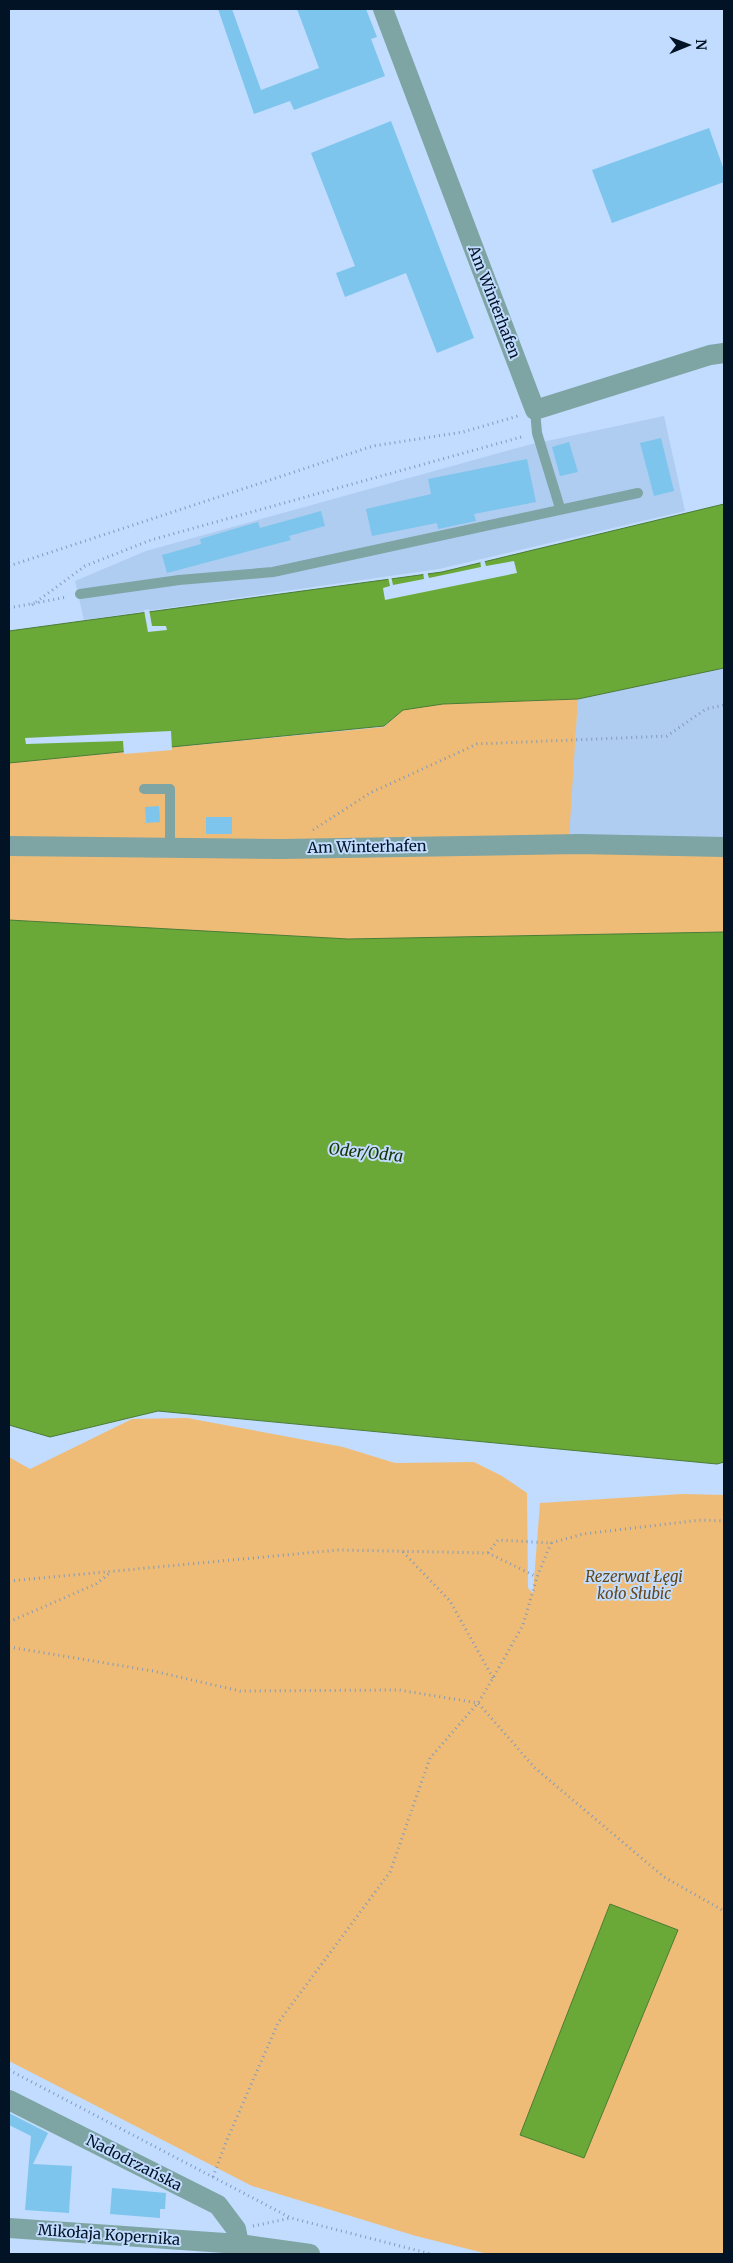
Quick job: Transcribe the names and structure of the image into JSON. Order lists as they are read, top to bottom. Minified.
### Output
{"streets":{"street":["Am Winterhafen","Nadodrzańska","Mikołaja Kopernika"]},"crossings":[["Nadodrzańska","Mikołaja Kopernika"]],"water":["Oder/Odra"],"parks":["Rezerwat Łęgi koło Słubic"],"north":"right"}
